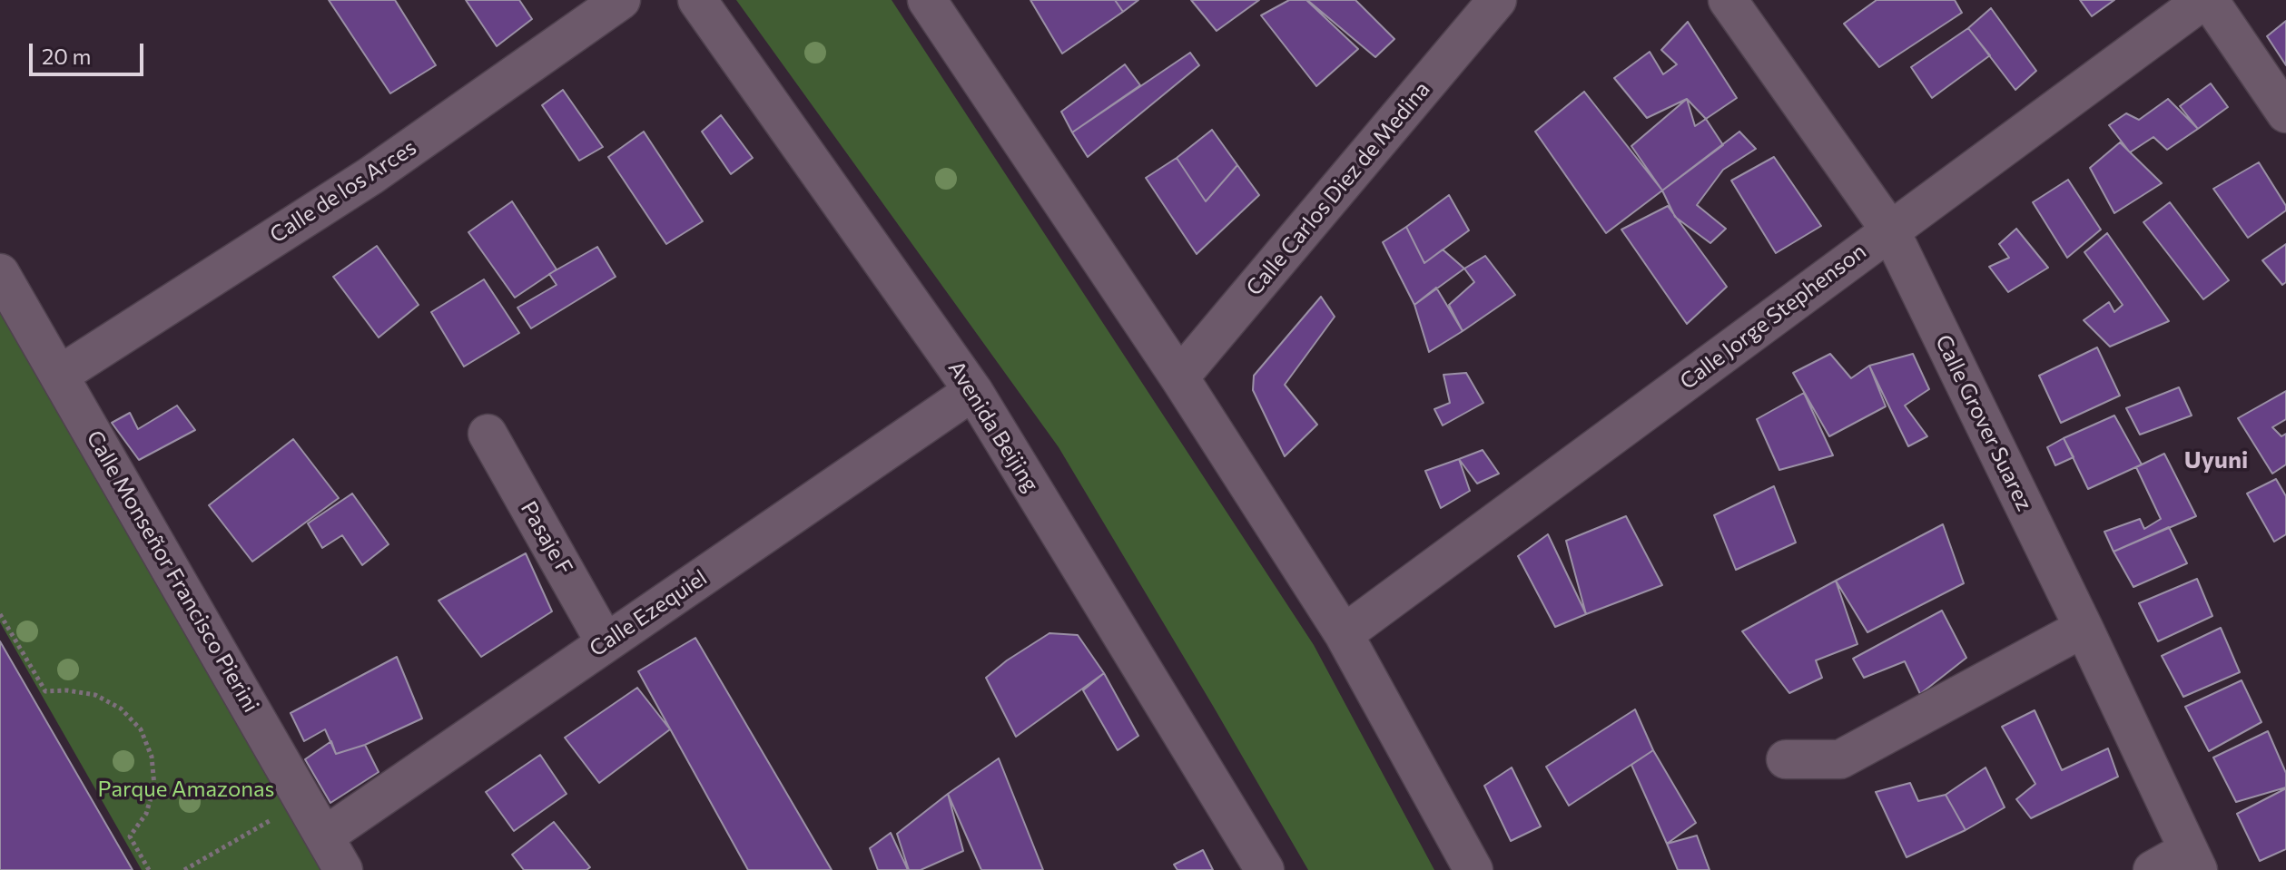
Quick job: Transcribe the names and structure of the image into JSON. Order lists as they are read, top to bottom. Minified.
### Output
{"streets":{"street":["Calle Carlos Diez de Medina","Calle de los Arces","Calle Jorge Stephenson","Calle Grover Suarez","Avenida Beijing","Pasaje F","Calle Monseñor Francisco Pierini","Calle Ezequiel"]},"crossings":[["Calle de los Arces","Calle Monseñor Francisco Pierini"],["Calle Jorge Stephenson","Calle Grover Suarez"],["Avenida Beijing","Calle Ezequiel"],["Pasaje F","Calle Ezequiel"],["Calle Monseñor Francisco Pierini","Calle Ezequiel"]],"districts":["Uyuni"],"parks":["Parque Amazonas"],"scale_bar":"20 m"}
